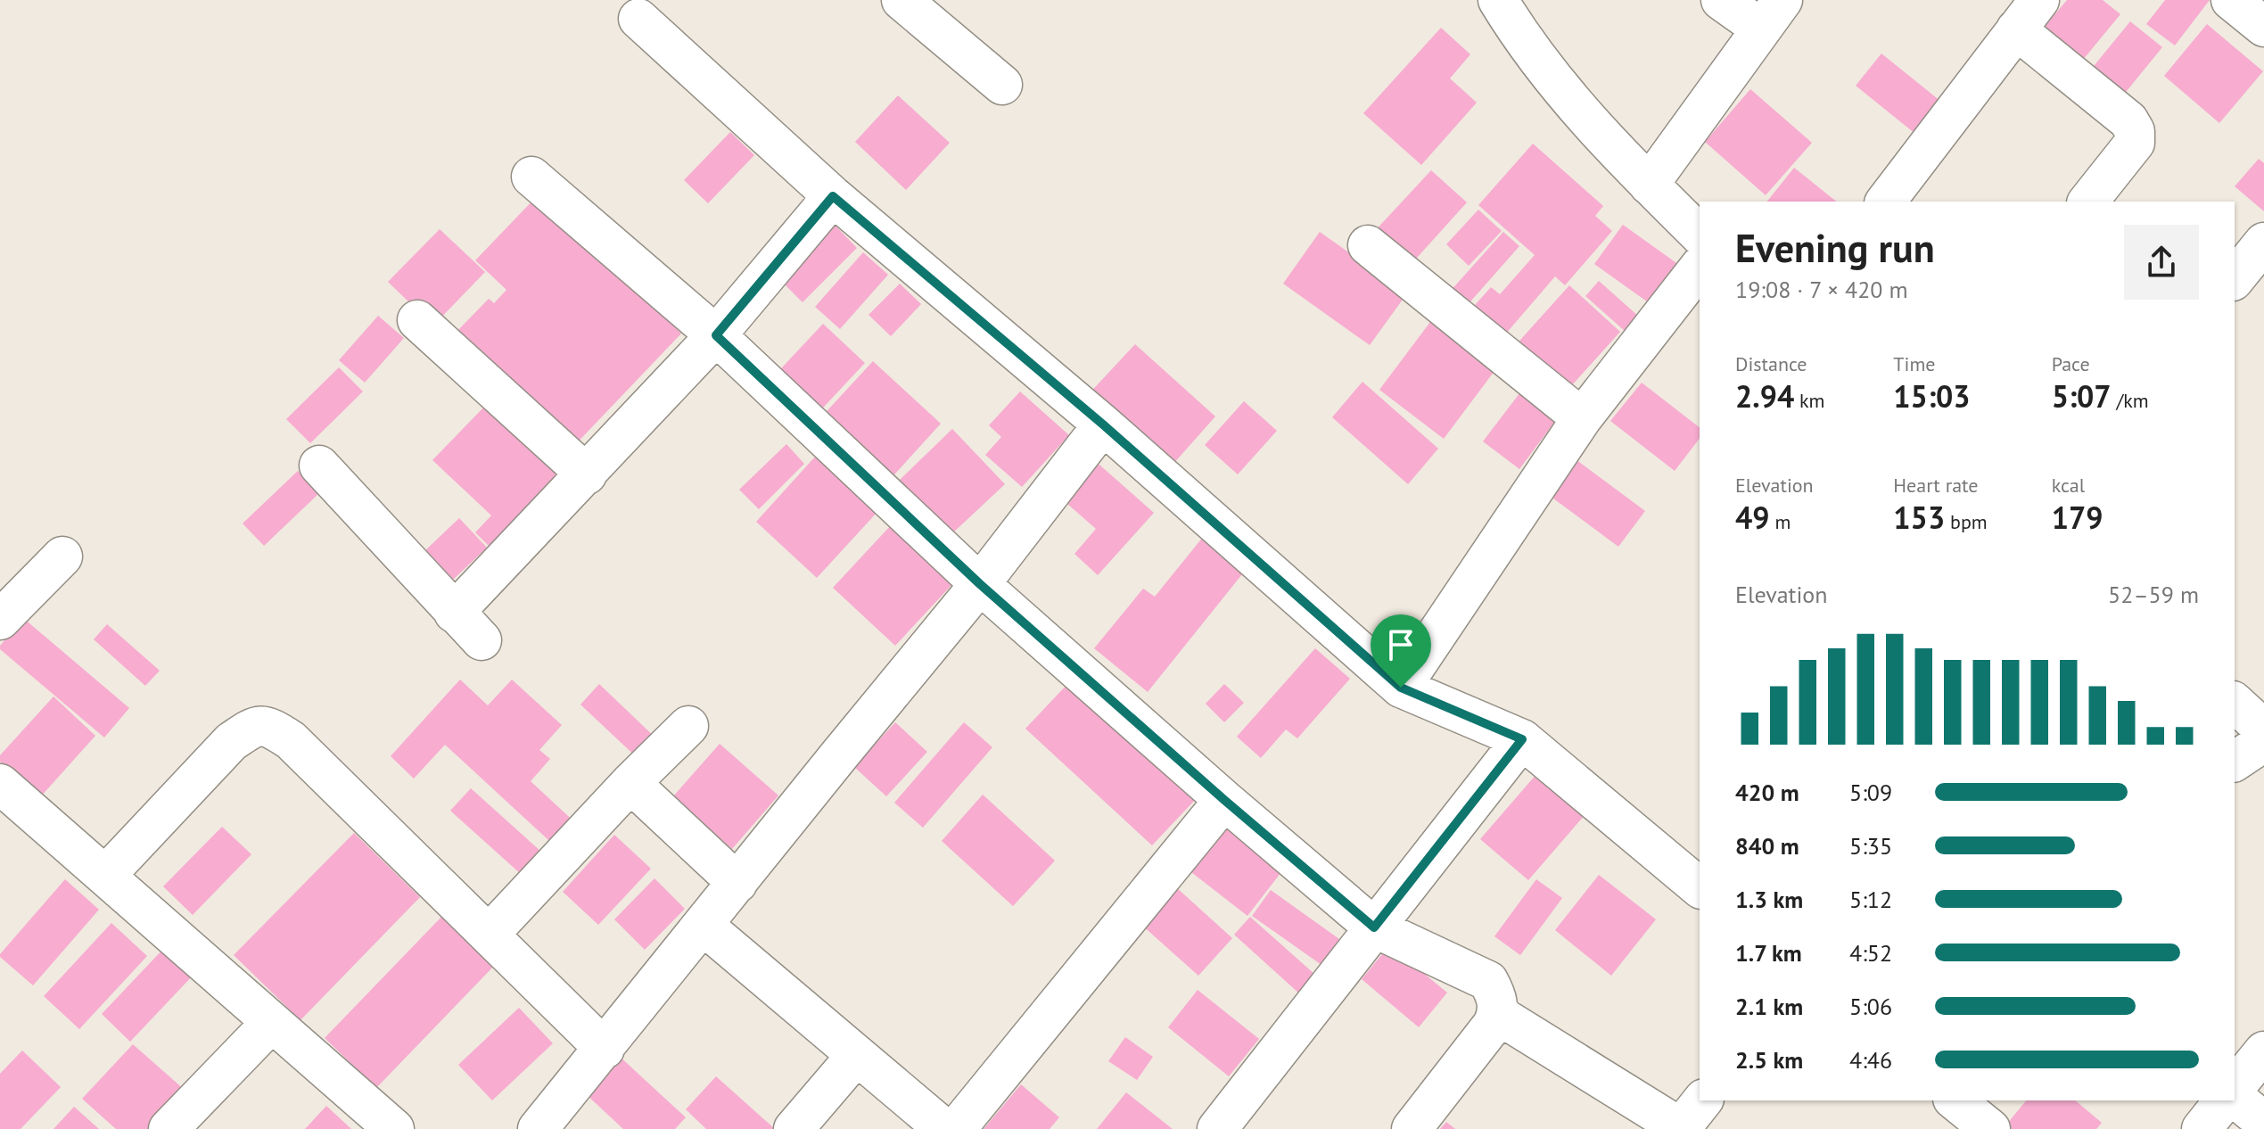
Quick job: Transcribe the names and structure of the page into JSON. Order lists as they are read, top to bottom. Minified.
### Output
{"page":{"heading":["Evening run","19:08 · 7 × 420 m"],"stats":[["Distance","2.94 km"],["Time","15:03"],["Pace","5:07 /km"],["Elevation","49 m"],["Heart rate","153 bpm"],["kcal","179"]],"chart":["Elevation","52–59 m"],"list":[{"name":"420 m","note":"5:09"},{"name":"840 m","note":"5:35"},{"name":"1.3 km","note":"5:12"},{"name":"1.7 km","note":"4:52"},{"name":"2.1 km","note":"5:06"},{"name":"2.5 km","note":"4:46"}]}}
